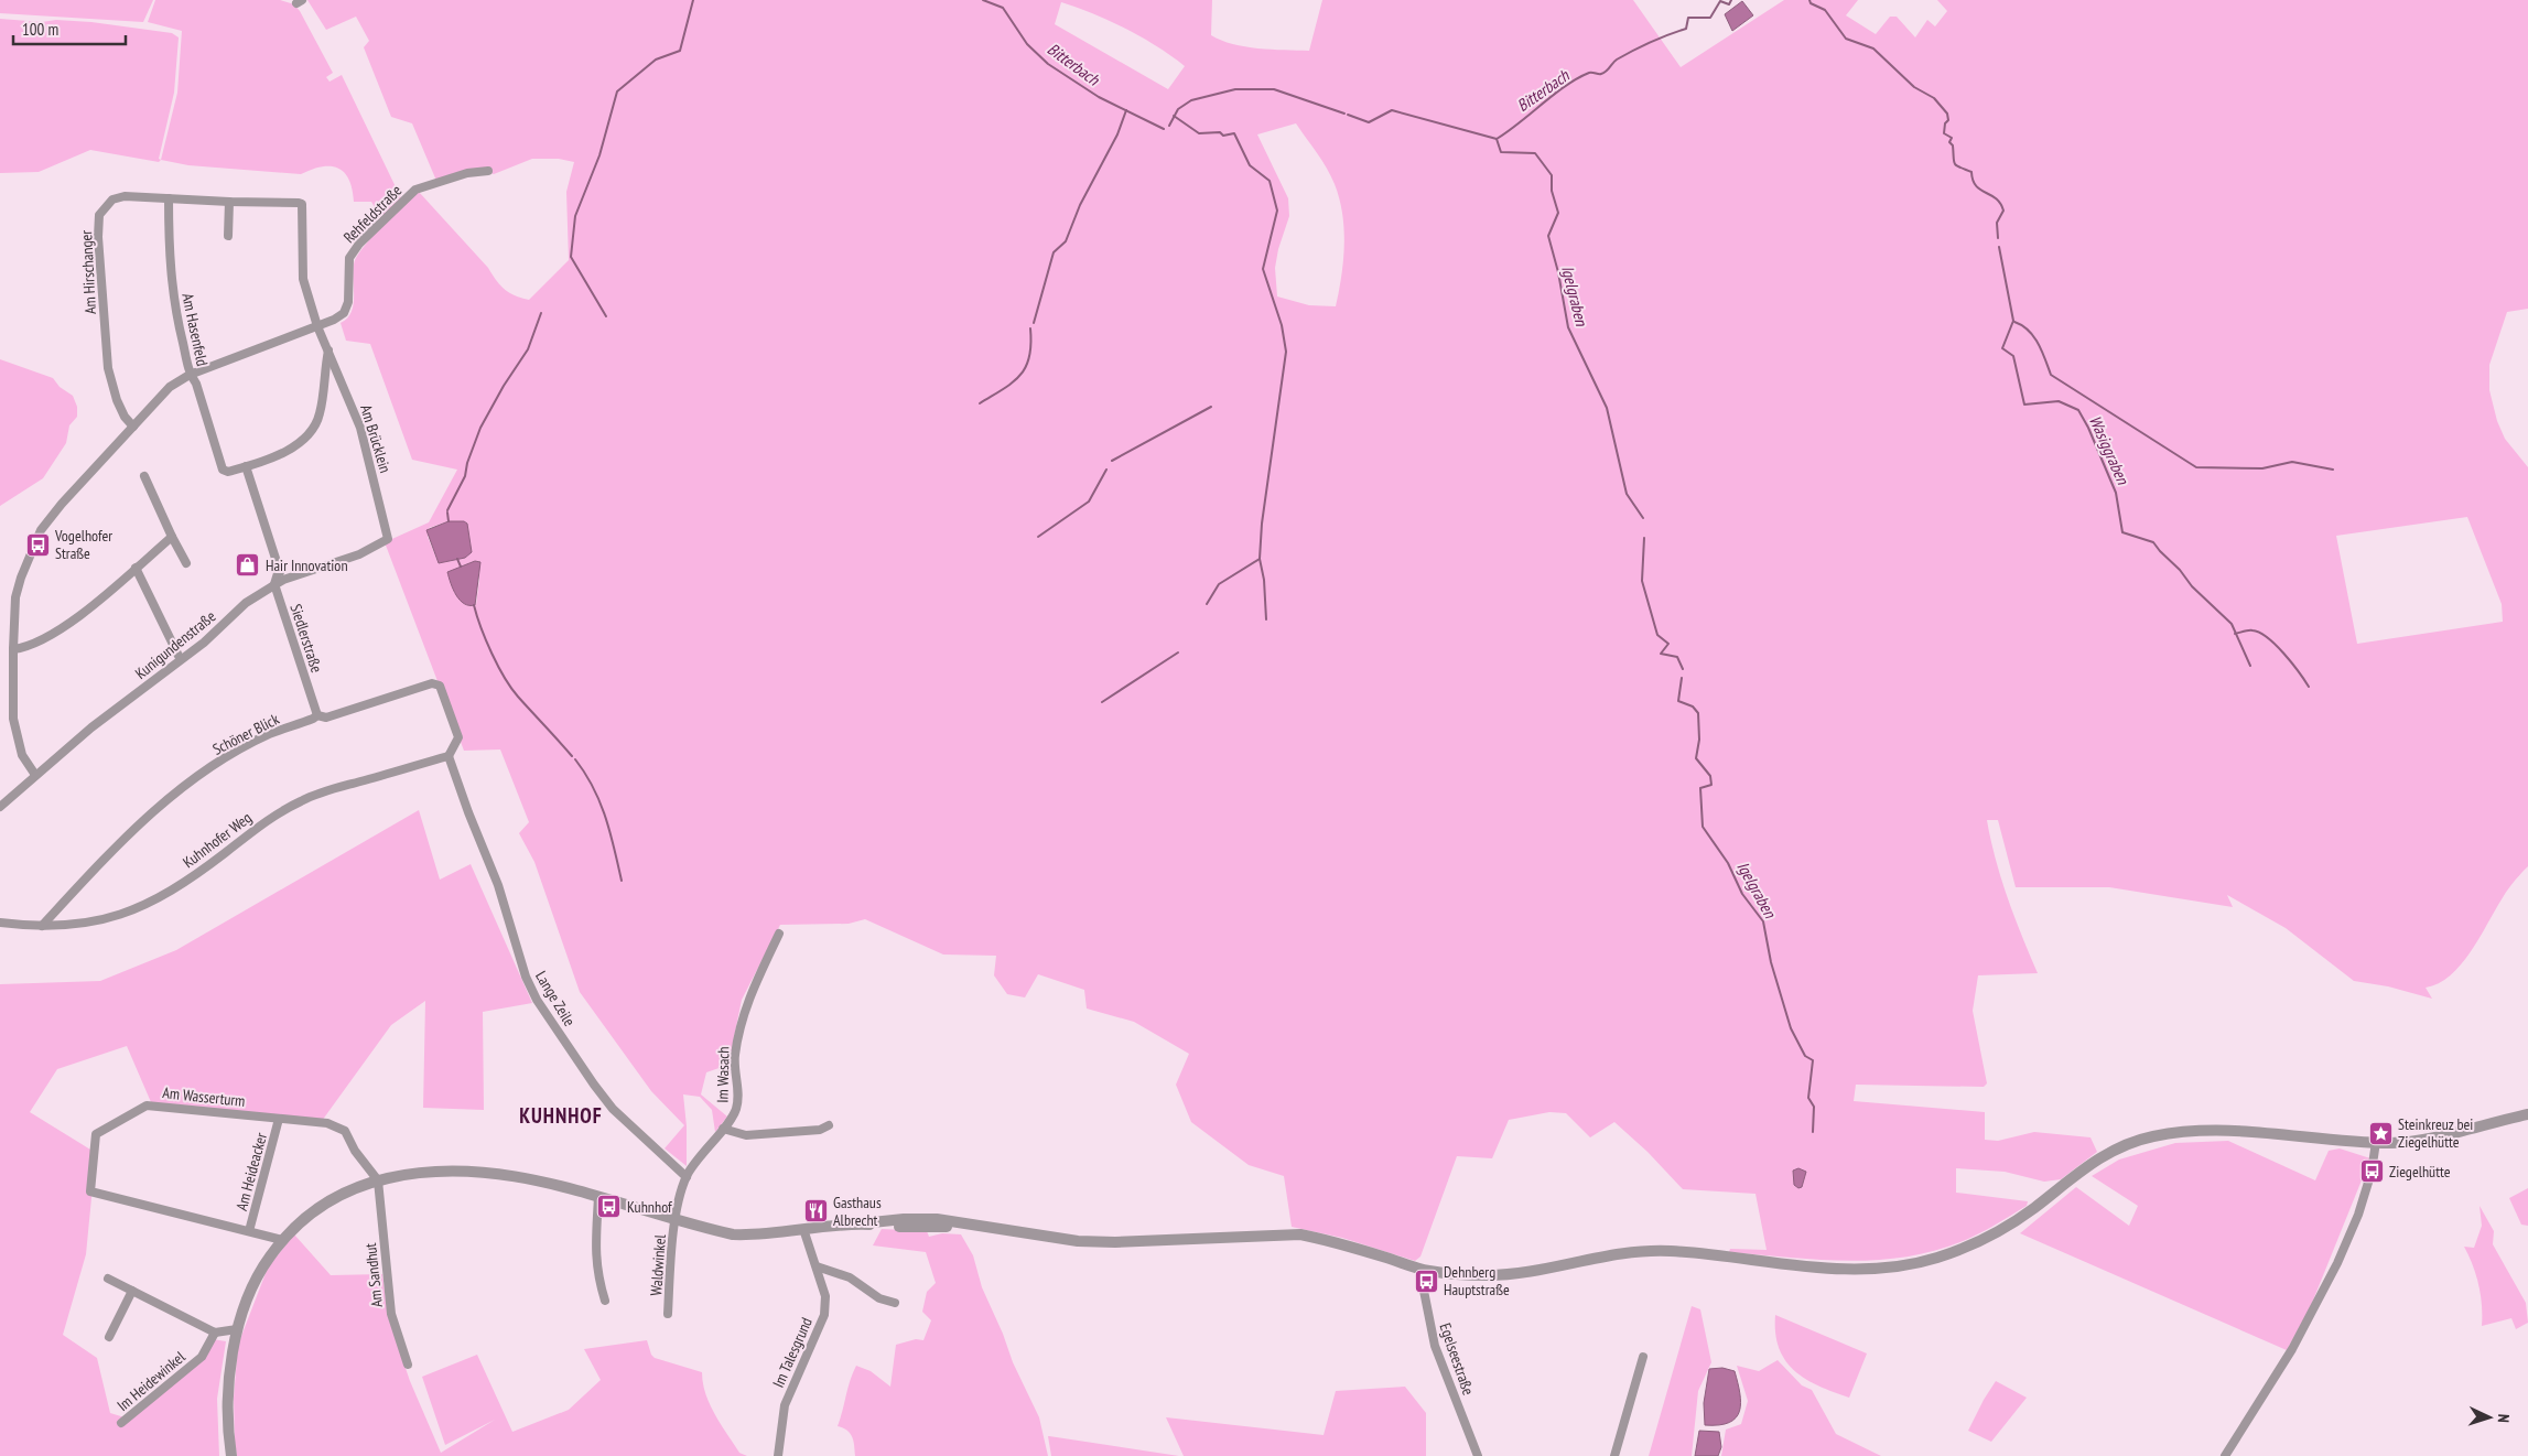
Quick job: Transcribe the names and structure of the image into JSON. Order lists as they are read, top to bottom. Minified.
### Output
{"streets":{"street":["Rehfeldstraße","Am Hirschanger","Am Hasenfeld","Am Brücklein","Siedlerstraße","Kunigundenstraße","Schöner Blick","Kuhnhofer Weg","Lange Zeile","Im Wasach","Am Wasserturm","Am Heideacker","Waldwinkel","Am Sandhut","Im Talesgrund","Egelseestraße","Im Heidewinkel"]},"crossings":[["Rehfeldstraße","Am Hirschanger"],["Am Hirschanger","Am Hasenfeld"],["Am Brücklein","Kunigundenstraße"],["Siedlerstraße","Kunigundenstraße"],["Siedlerstraße","Schöner Blick"],["Schöner Blick","Kuhnhofer Weg"],["Schöner Blick","Lange Zeile"],["Kuhnhofer Weg","Lange Zeile"],["Lange Zeile","Im Wasach"],["Am Wasserturm","Am Heideacker"],["Am Wasserturm","Am Sandhut"]],"districts":["KUHNHOF"],"water":["Bitterbach","Igelgraben","Wasiggraben"],"places":{"bus stop":["Vogelhofer Straße","Ziegelhütte","Kuhnhof","Dehnberg Hauptstraße"],"shop":["Hair Innovation"],"place":["Steinkreuz bei Ziegelhütte"],"restaurant":["Gasthaus Albrecht"]},"scale_bar":"100 m","north":"right"}
